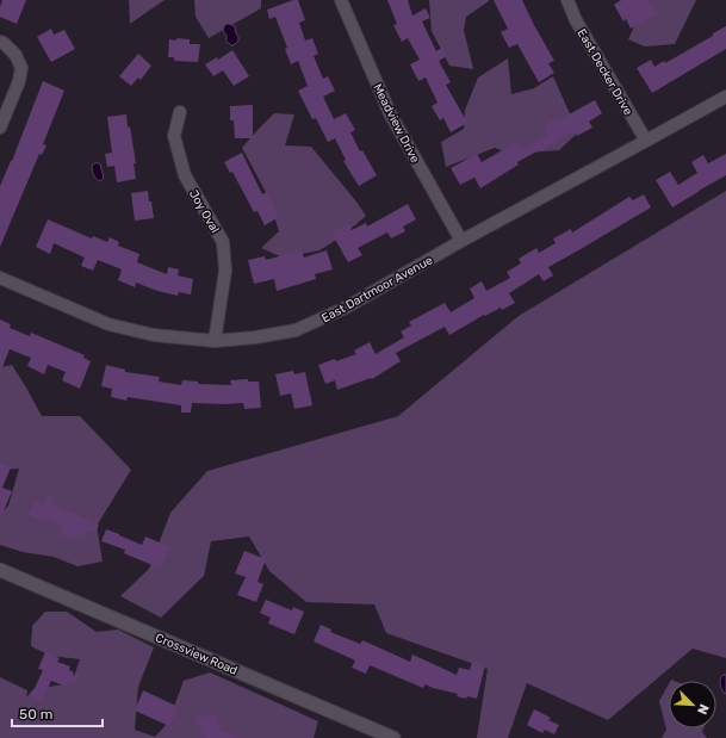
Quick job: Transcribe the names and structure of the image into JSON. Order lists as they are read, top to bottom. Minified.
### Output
{"streets":{"street":["East Decker Drive","Meadview Drive","Joy Oval","East Dartmoor Avenue","Crossview Road"]},"crossings":[["East Decker Drive","East Dartmoor Avenue"],["Meadview Drive","East Dartmoor Avenue"],["Joy Oval","East Dartmoor Avenue"]],"scale_bar":"50 m","north":"bottom right"}
